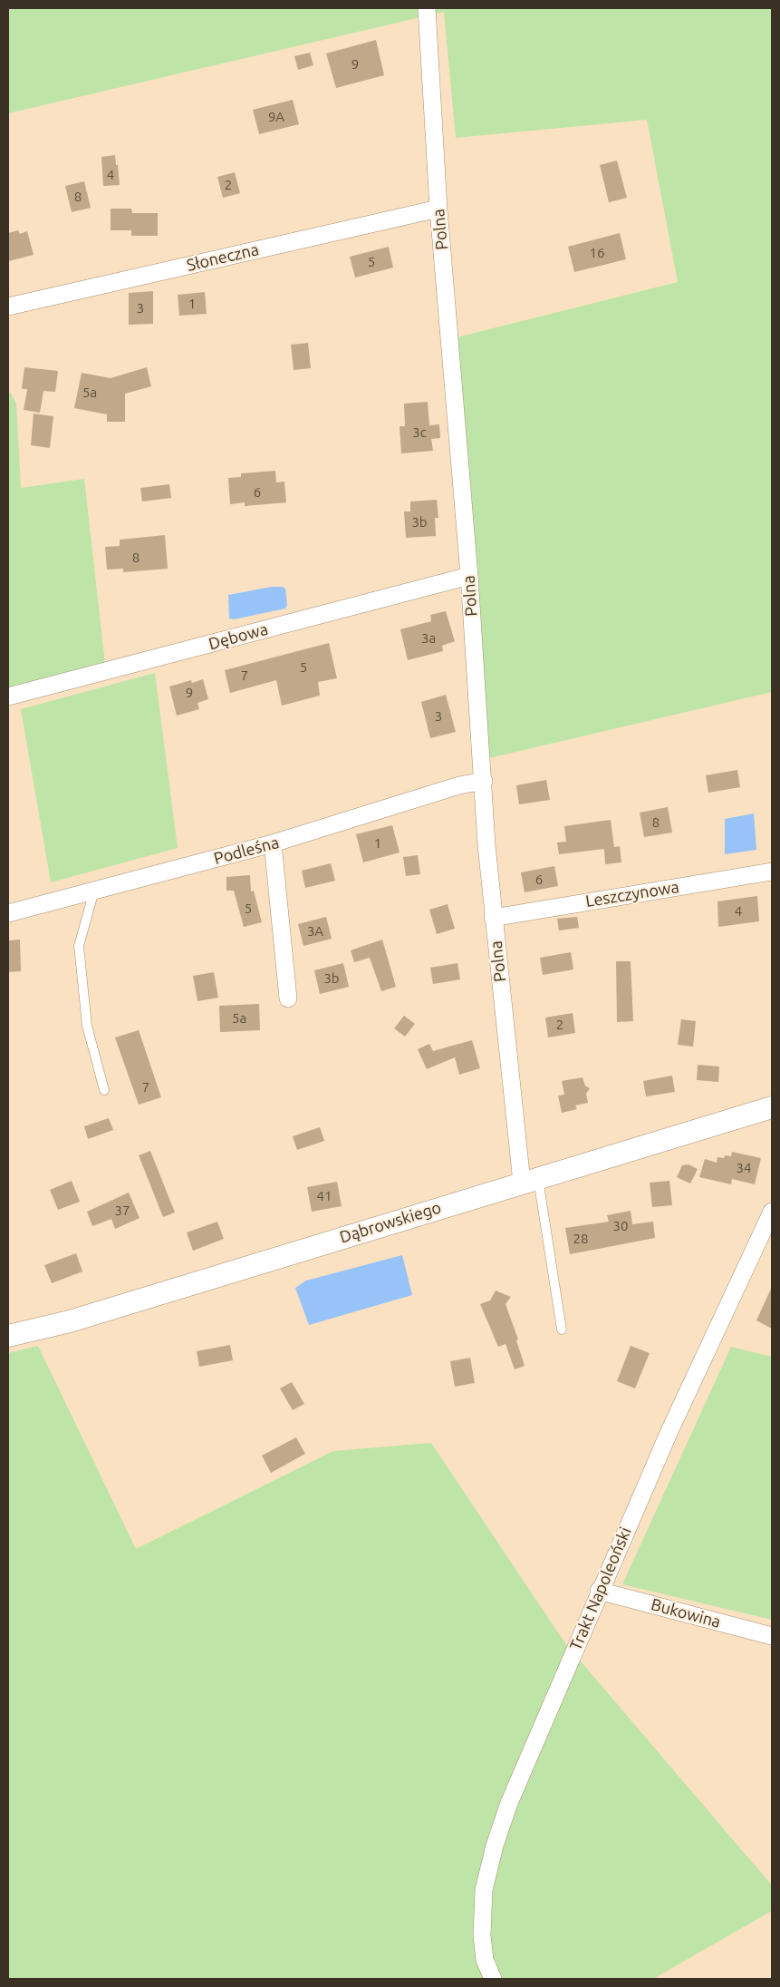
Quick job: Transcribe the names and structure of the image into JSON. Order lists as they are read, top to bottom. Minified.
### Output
{"streets":{"street":["Polna","Słoneczna","Dębowa","Podleśna","Leszczynowa","Dąbrowskiego","Trakt Napoleoński","Bukowina"]},"crossings":[["Polna","Słoneczna"],["Polna","Dębowa"],["Polna","Podleśna"],["Polna","Leszczynowa"],["Polna","Dąbrowskiego"],["Trakt Napoleoński","Bukowina"]],"house_numbers":["9","9A","4","2","8","16","5","1","3","5a","3c","6","3b","8","3a","5","7","9","3","8","1","6","5","4","3A","3b","5a","2","7","34","41","37","30","28"]}
